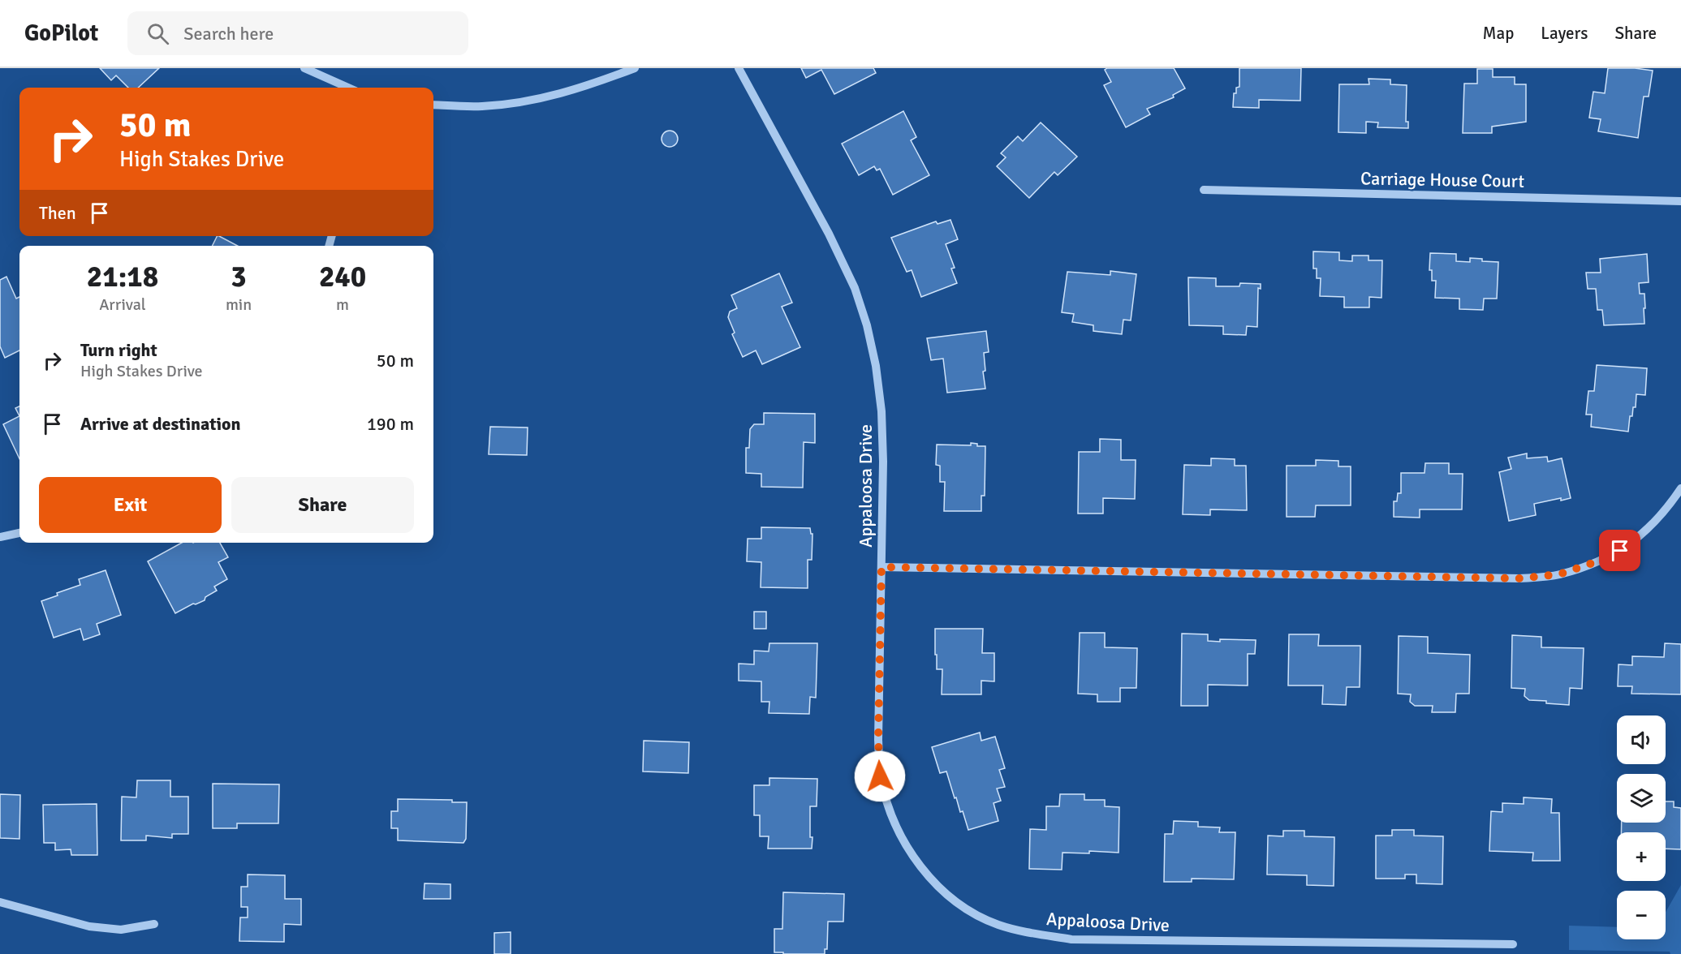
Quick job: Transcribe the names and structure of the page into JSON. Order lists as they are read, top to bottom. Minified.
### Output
{"streets":{"street":["Carriage House Court","Appaloosa Drive"]},"page":{"header":"GoPilot","search":"Search here","nav":["Map","Layers","Share"],"turn":["50 m","High Stakes Drive"],"then":"Then","eta":["21:18","Arrival","3","min","240","m"],"list":[{"name":"Turn right","note":"High Stakes Drive","value":"50 m"},{"name":"Arrive at destination","value":"190 m"}],"buttons":["Exit","Share"],"map_buttons":["+","−"]}}
